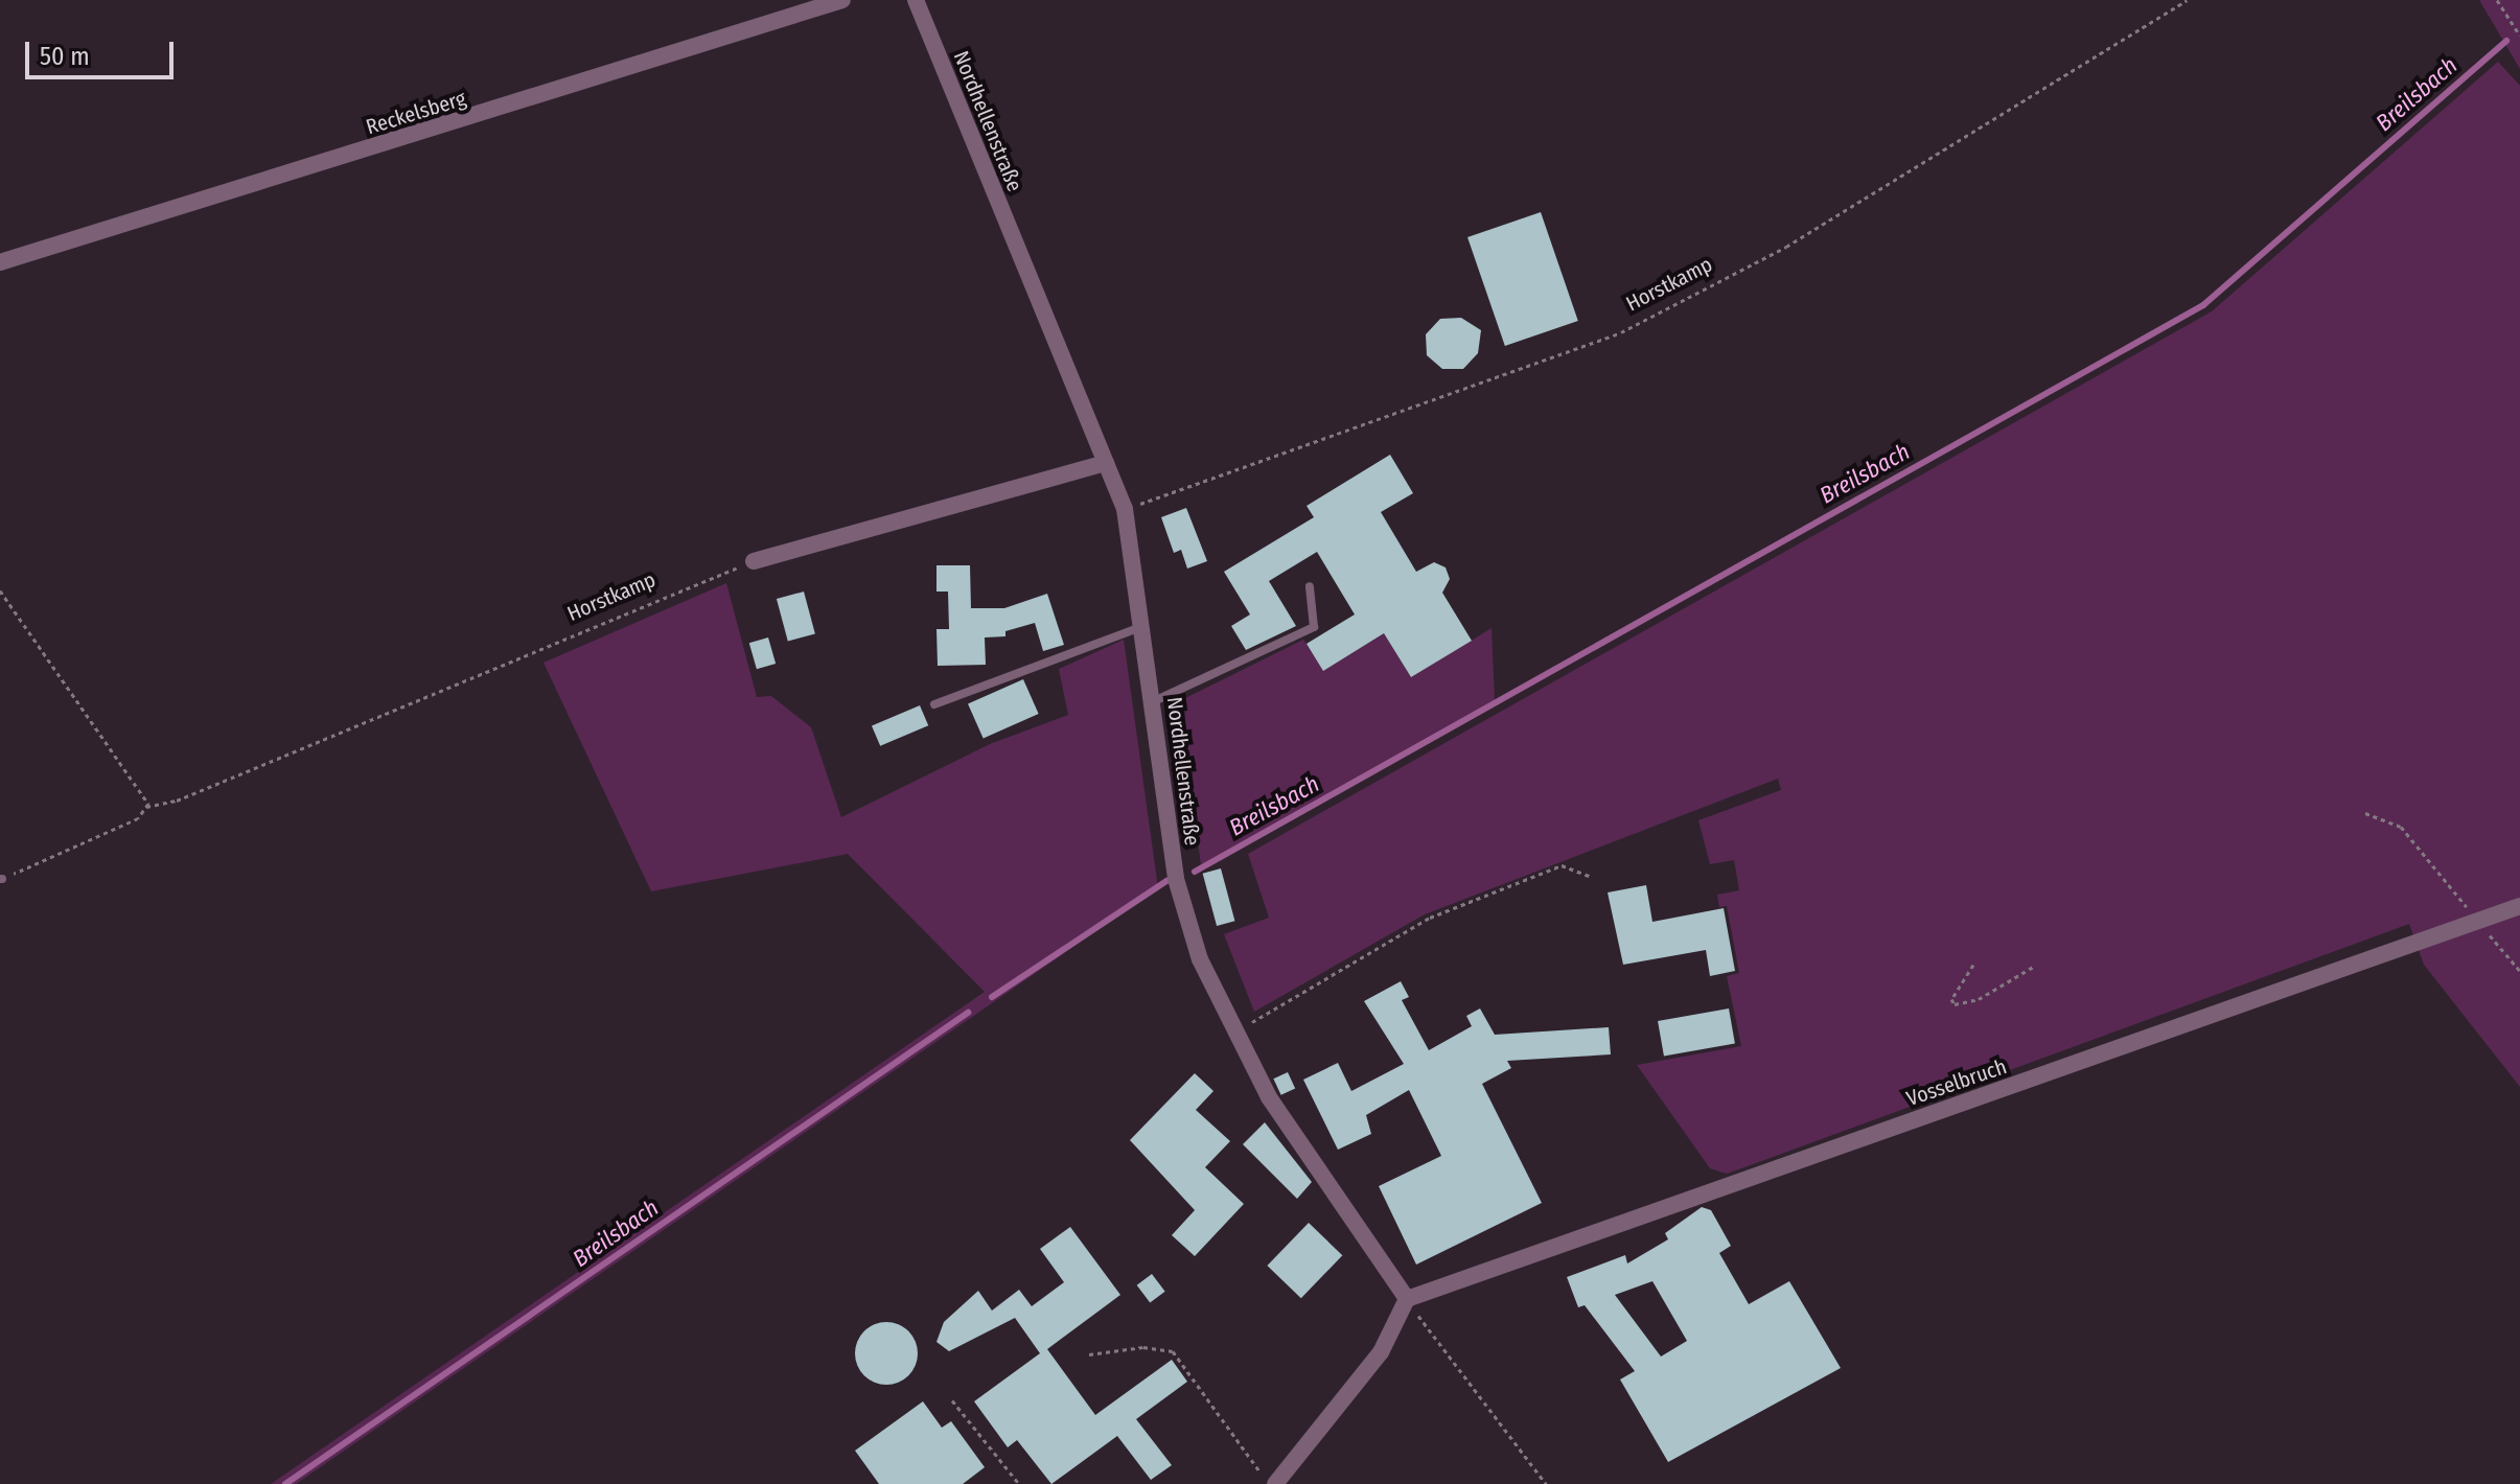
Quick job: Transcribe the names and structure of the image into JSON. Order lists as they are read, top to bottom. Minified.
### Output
{"streets":{"street":["Reckelsberg","Nordhellenstraße","Vosselbruch"],"path":["Horstkamp"]},"crossings":[["Nordhellenstraße","Horstkamp"],["Nordhellenstraße","Vosselbruch"]],"water":["Breilsbach"],"scale_bar":"50 m"}
